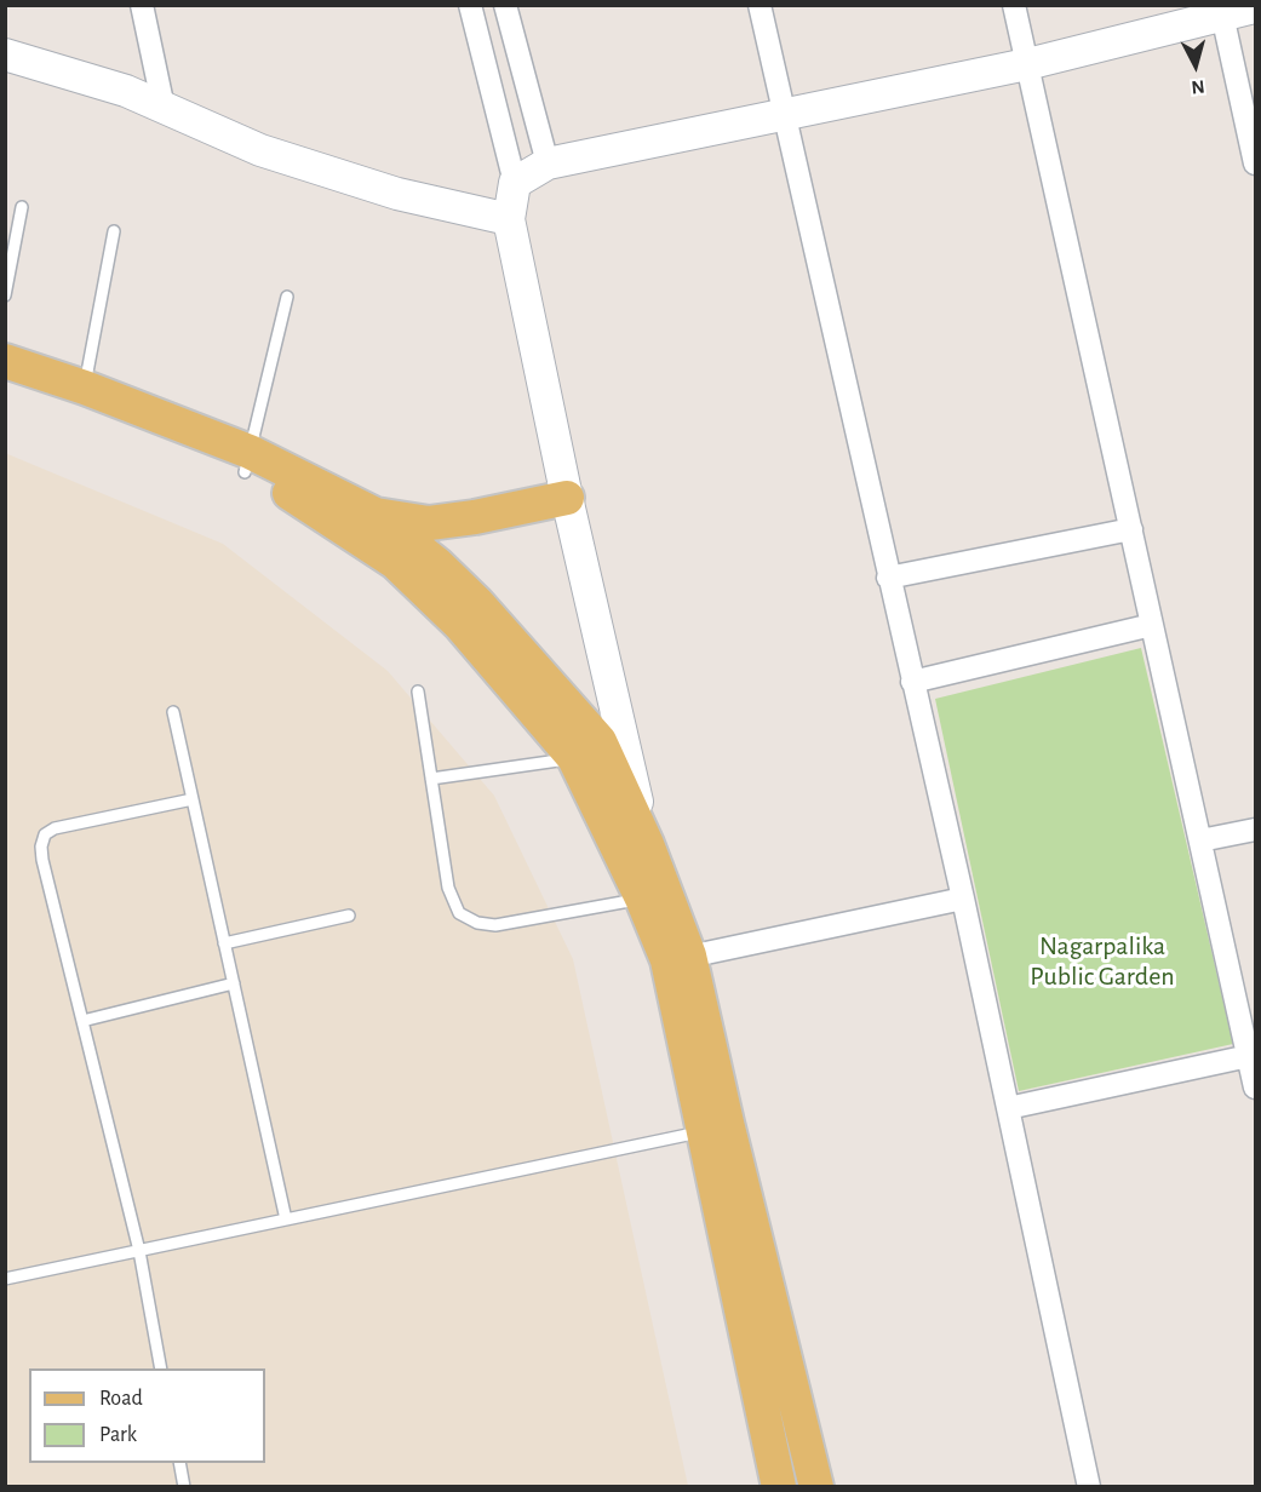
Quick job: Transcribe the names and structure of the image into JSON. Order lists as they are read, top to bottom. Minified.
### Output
{"parks":["Nagarpalika Public Garden"],"legend":["Road","Park"],"north":"bottom"}
